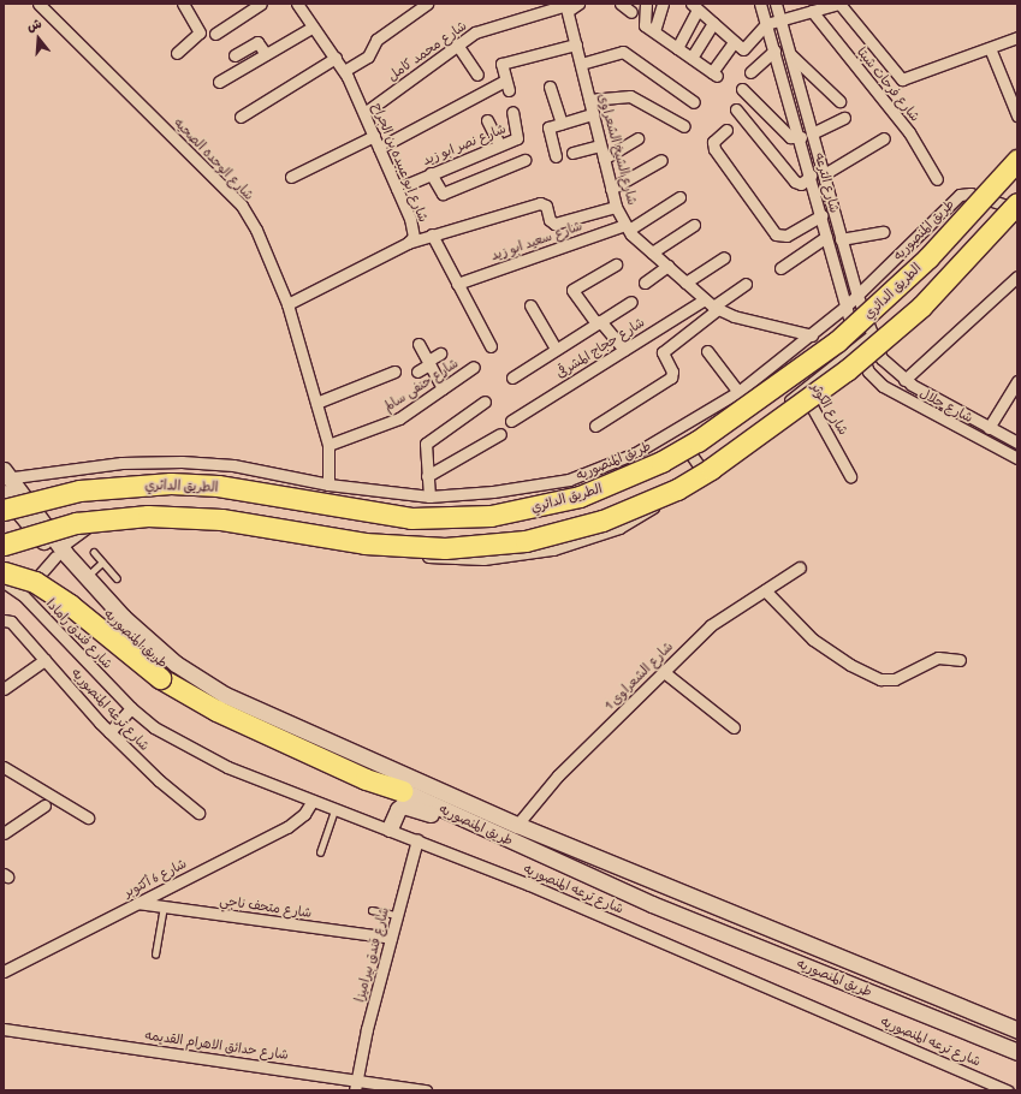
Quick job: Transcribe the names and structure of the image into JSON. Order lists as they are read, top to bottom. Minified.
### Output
{"streets":{"highway":["الطريق الدائري"],"main road":["طريق المنصوريه"],"street":["شارع محمد كامل","شارع فرحات شيتا","شارع نصر ابو زيد","شارع الشيخ الشعراوى","شارع الوحده الصحيه","شارع ابو عبيده بن الجراح","شارع الترعه","شارع سعيد ابو زيد","شارع حجاج المشرقى","شارع حنفى سالم","شارع جلال","شارع الكوثر","شارع فندق رامادا","شارع الشعراوى 1","شارع ترعه المنصوريه","شارع 6 أكتوبر","شارع متحف ناجي","شارع فندق بيراميزا","شارع حدائق الاهرام القديمه"]},"crossings":[["شارع محمد كامل","شارع الشيخ الشعراوى"],["شارع محمد كامل","شارع ابو عبيده بن الجراح"],["شارع نصر ابو زيد","شارع ابو عبيده بن الجراح"],["شارع الشيخ الشعراوى","طريق المنصوريه"],["شارع الشيخ الشعراوى","شارع سعيد ابو زيد"],["شارع الشيخ الشعراوى","شارع حجاج المشرقى"],["شارع الوحده الصحيه","طريق المنصوريه"],["شارع الوحده الصحيه","شارع حنفى سالم"],["شارع الترعه","طريق المنصوريه"],["شارع الترعه","شارع جلال"],["طريق المنصوريه","شارع الكوثر"],["طريق المنصوريه","شارع الشعراوى 1"],["شارع فندق رامادا","شارع ترعه المنصوريه"],["شارع ترعه المنصوريه","شارع 6 أكتوبر"],["شارع ترعه المنصوريه","شارع فندق بيراميزا"],["شارع 6 أكتوبر","شارع متحف ناجي"],["شارع متحف ناجي","شارع فندق بيراميزا"],["شارع فندق بيراميزا","شارع حدائق الاهرام القديمه"]],"north":"top"}
